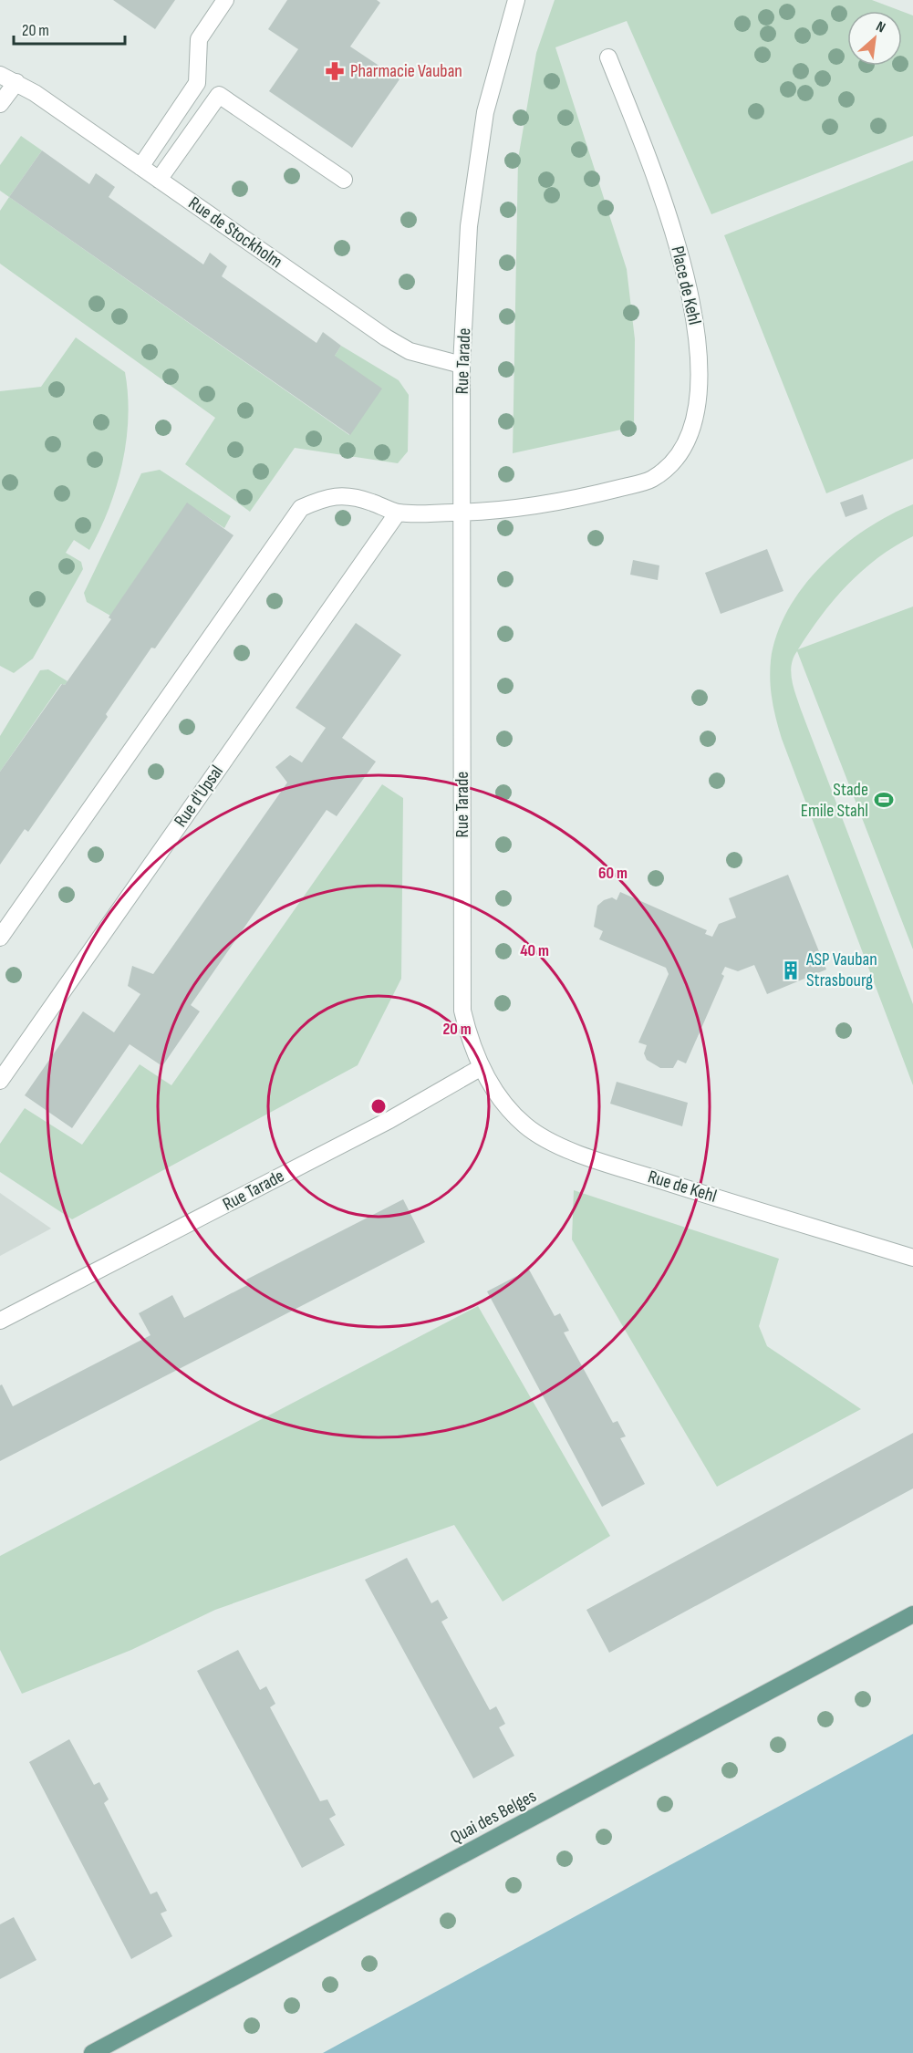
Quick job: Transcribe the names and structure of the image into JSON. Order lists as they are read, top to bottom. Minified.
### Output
{"streets":{"main road":["Quai des Belges"],"street":["Rue de Stockholm","Place de Kehl","Rue Tarade","Rue d'Upsal","Rue de Kehl"]},"crossings":[["Rue de Stockholm","Rue Tarade"],["Place de Kehl","Rue Tarade"],["Rue Tarade","Rue de Kehl"]],"places":{"pharmacy":["Pharmacie Vauban"],"sports":["Stade Emile Stahl"],"building":["ASP Vauban Strasbourg"]},"scale_bar":"20 m","north":"top right","rings":["60 m","40 m","20 m"]}
